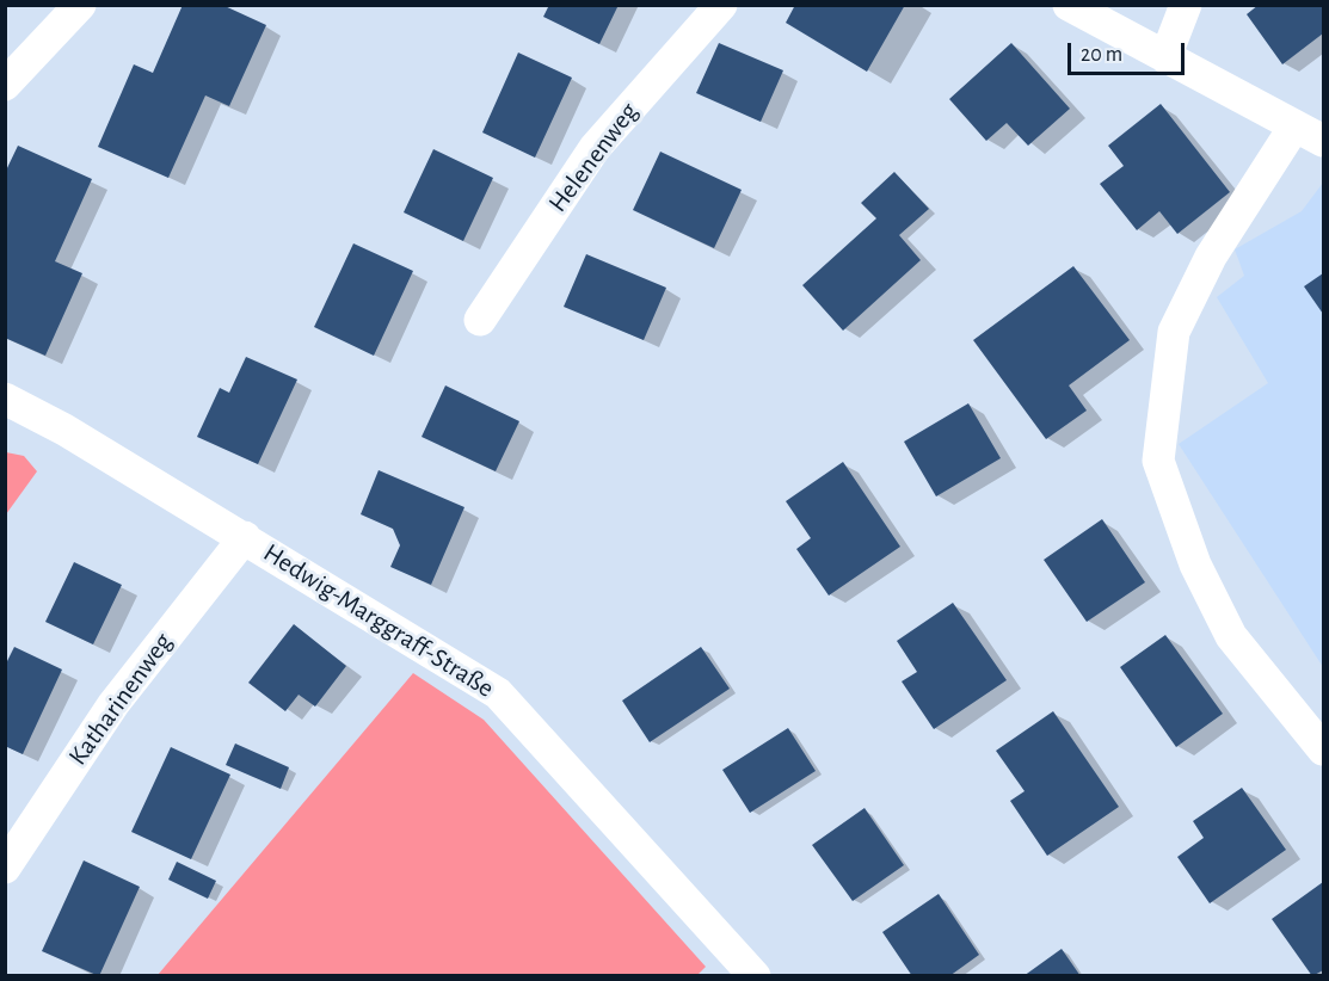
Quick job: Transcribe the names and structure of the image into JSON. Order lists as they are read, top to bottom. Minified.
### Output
{"streets":{"street":["Helenenweg","Hedwig-Marggraff-Straße","Katharinenweg"]},"crossings":[["Hedwig-Marggraff-Straße","Katharinenweg"]],"scale_bar":"20 m"}
